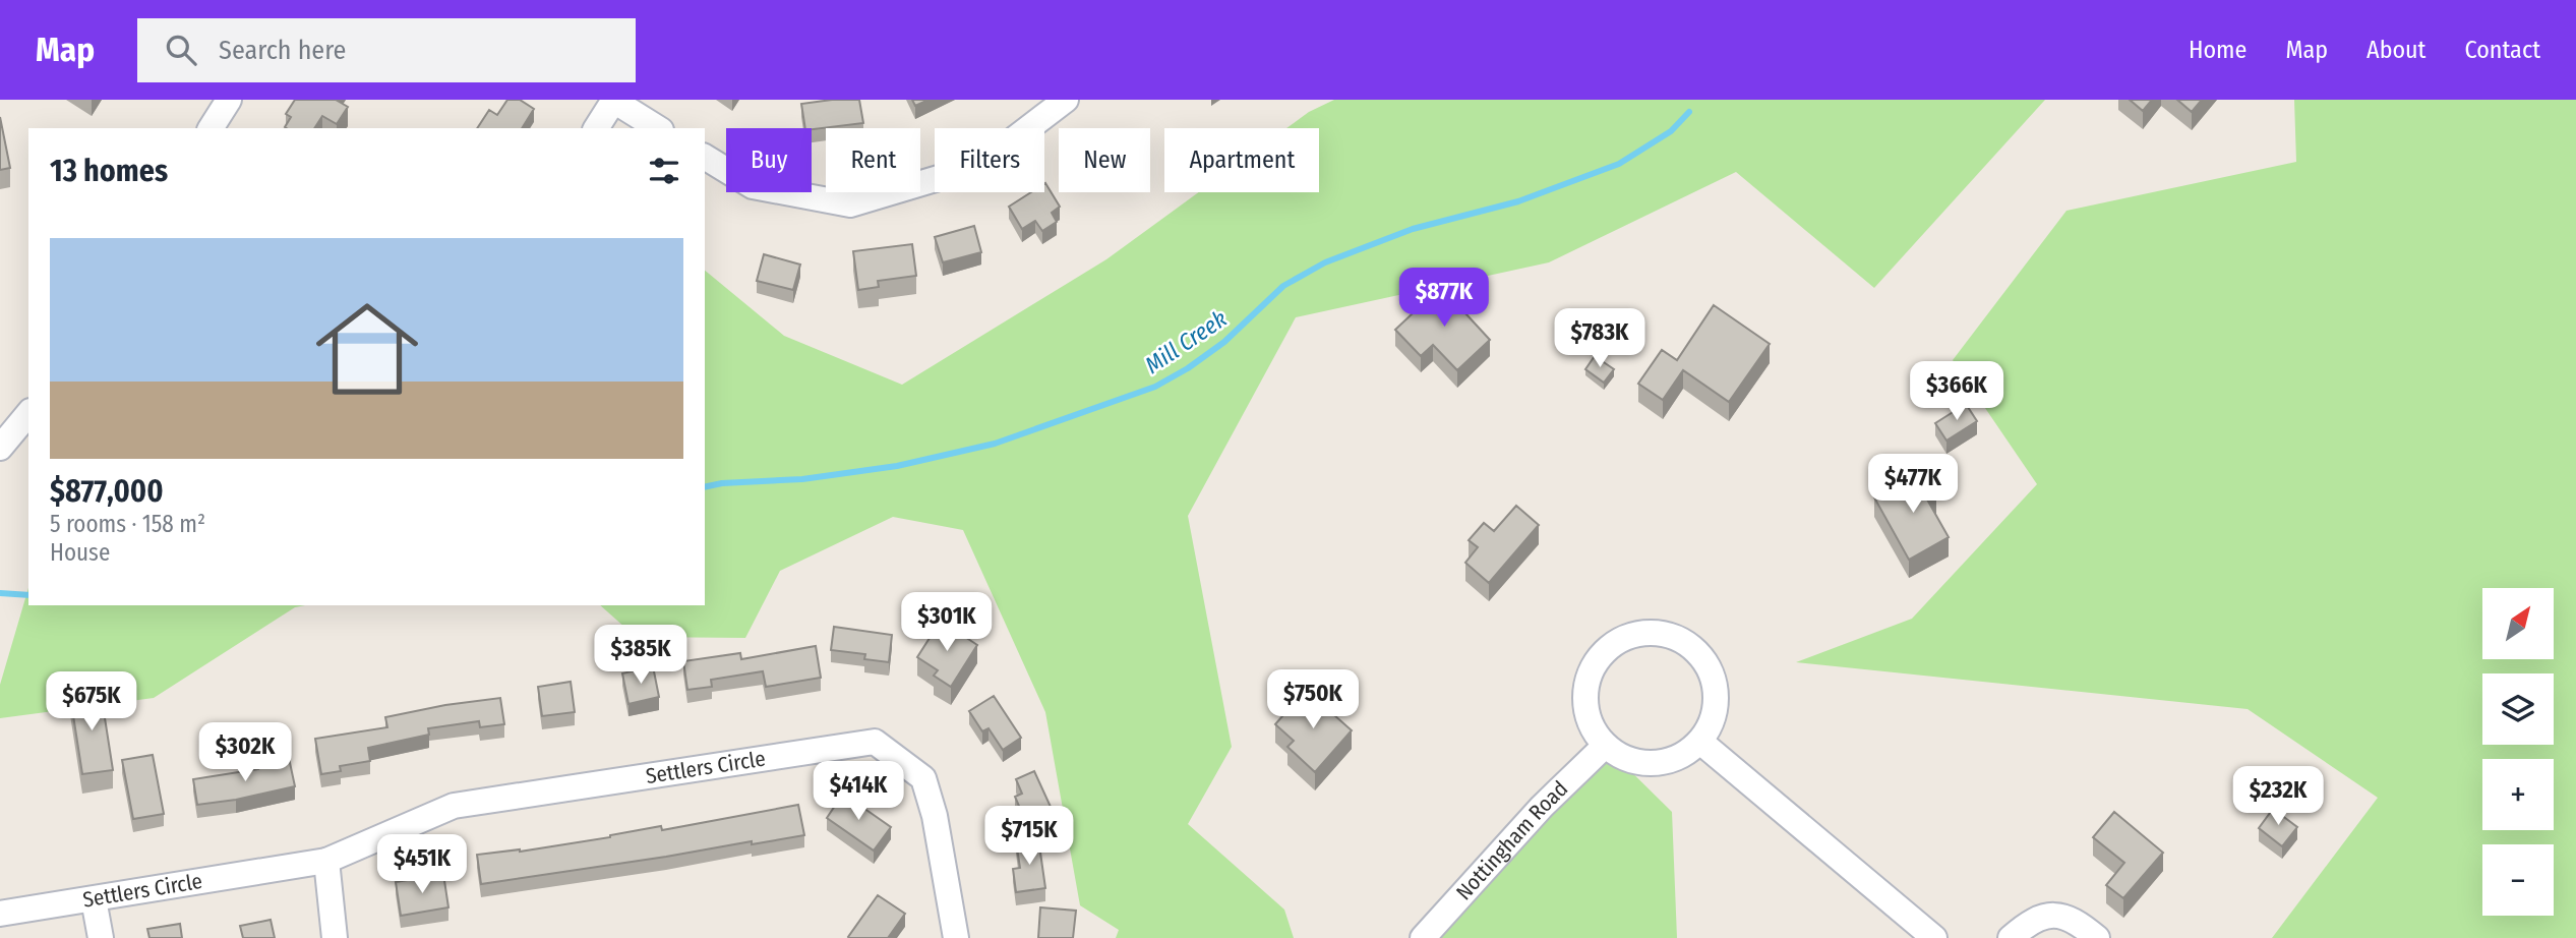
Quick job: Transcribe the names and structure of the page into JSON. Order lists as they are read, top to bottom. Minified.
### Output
{"streets":{"street":["Settlers Circle","Nottingham Road"]},"water":["Mill Creek"],"north":"top right","page":{"header":"Map","search":"Search here","nav":["Home","Map","About","Contact"],"chip":["Buy","Rent","Filters","New","Apartment"],"heading":"13 homes","list":[{"name":"$877,000","note":"5 rooms · 158 m² · House"}],"price":["$877K","$783K","$366K","$477K","$301K","$385K","$750K","$675K","$302K","$414K","$232K","$715K","$451K"],"map_buttons":["+","−"]}}
